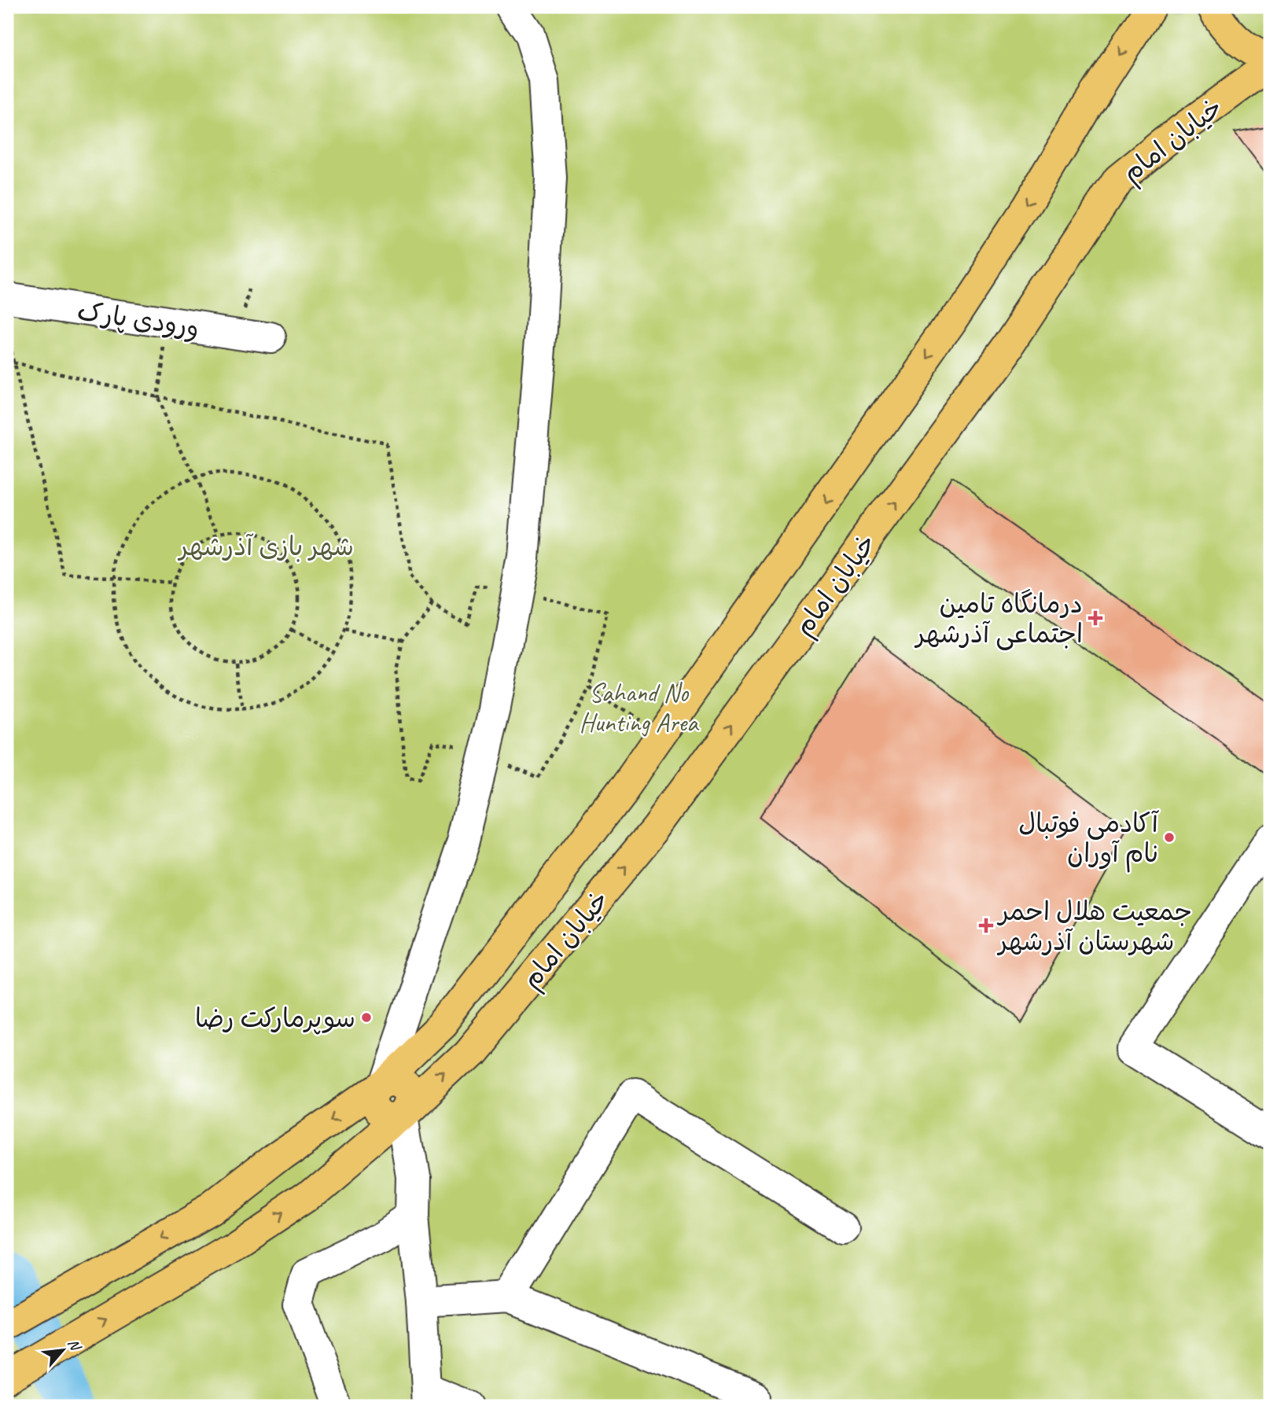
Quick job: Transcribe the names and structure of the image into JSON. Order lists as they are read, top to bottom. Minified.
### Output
{"streets":{"main road":["خیابان امام"],"street":["ورودی پارک"]},"parks":["شهر بازی آذرشهر","Sahand No Hunting Area"],"places":{"health":["درمانگاه تامین اجتماعی آذرشهر","جمعیت هلال احمر شهرستان آذرشهر"],"other":["آکادمی فوتبال نام آوران","سوپرمارکت رضا"]},"north":"top right"}
